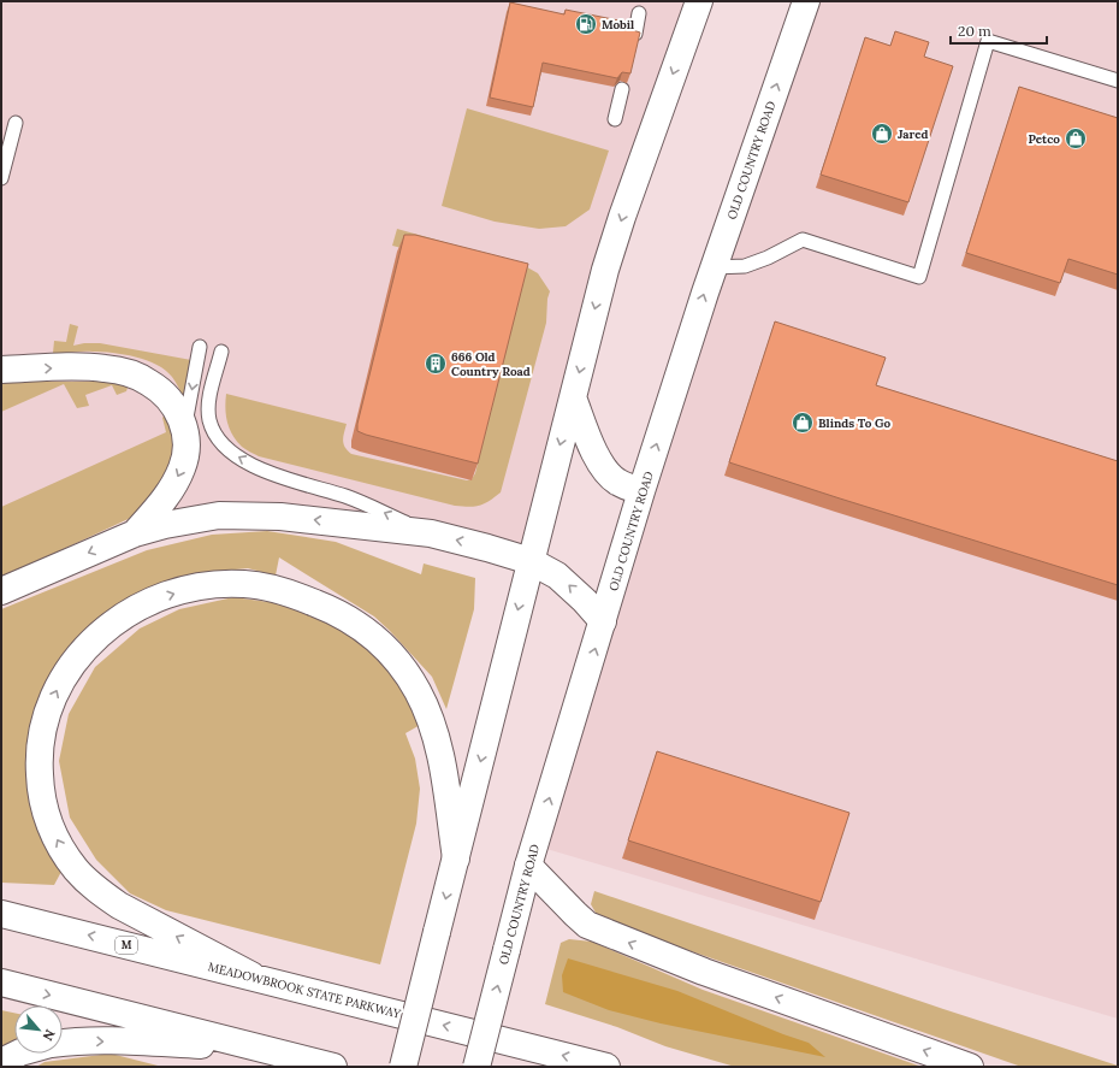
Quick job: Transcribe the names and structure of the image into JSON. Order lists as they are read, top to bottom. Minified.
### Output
{"streets":{"main road":["OLD COUNTRY ROAD","M","MEADOWBROOK STATE PARKWAY"]},"places":{"fuel station":["Mobil"],"shop":["Jared","Petco","Blinds To Go"],"building":["666 Old Country Road"]},"scale_bar":"20 m","north":"bottom right"}
